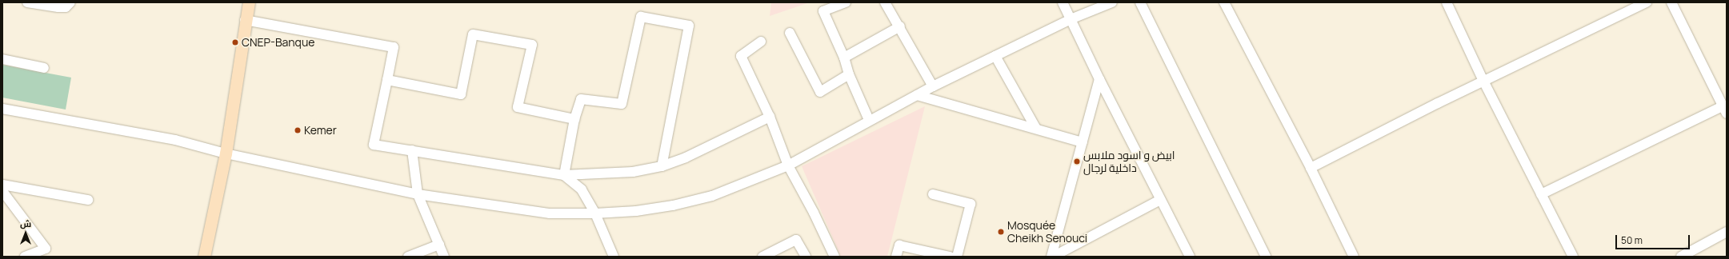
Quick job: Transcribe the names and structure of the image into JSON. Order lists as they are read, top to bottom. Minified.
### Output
{"places":["CNEP-Banque","Kemer","ابيض و اسود ملابس داخلية لرجال","Mosquée Cheikh Senouci"],"scale_bar":"50 m","north":"top"}
